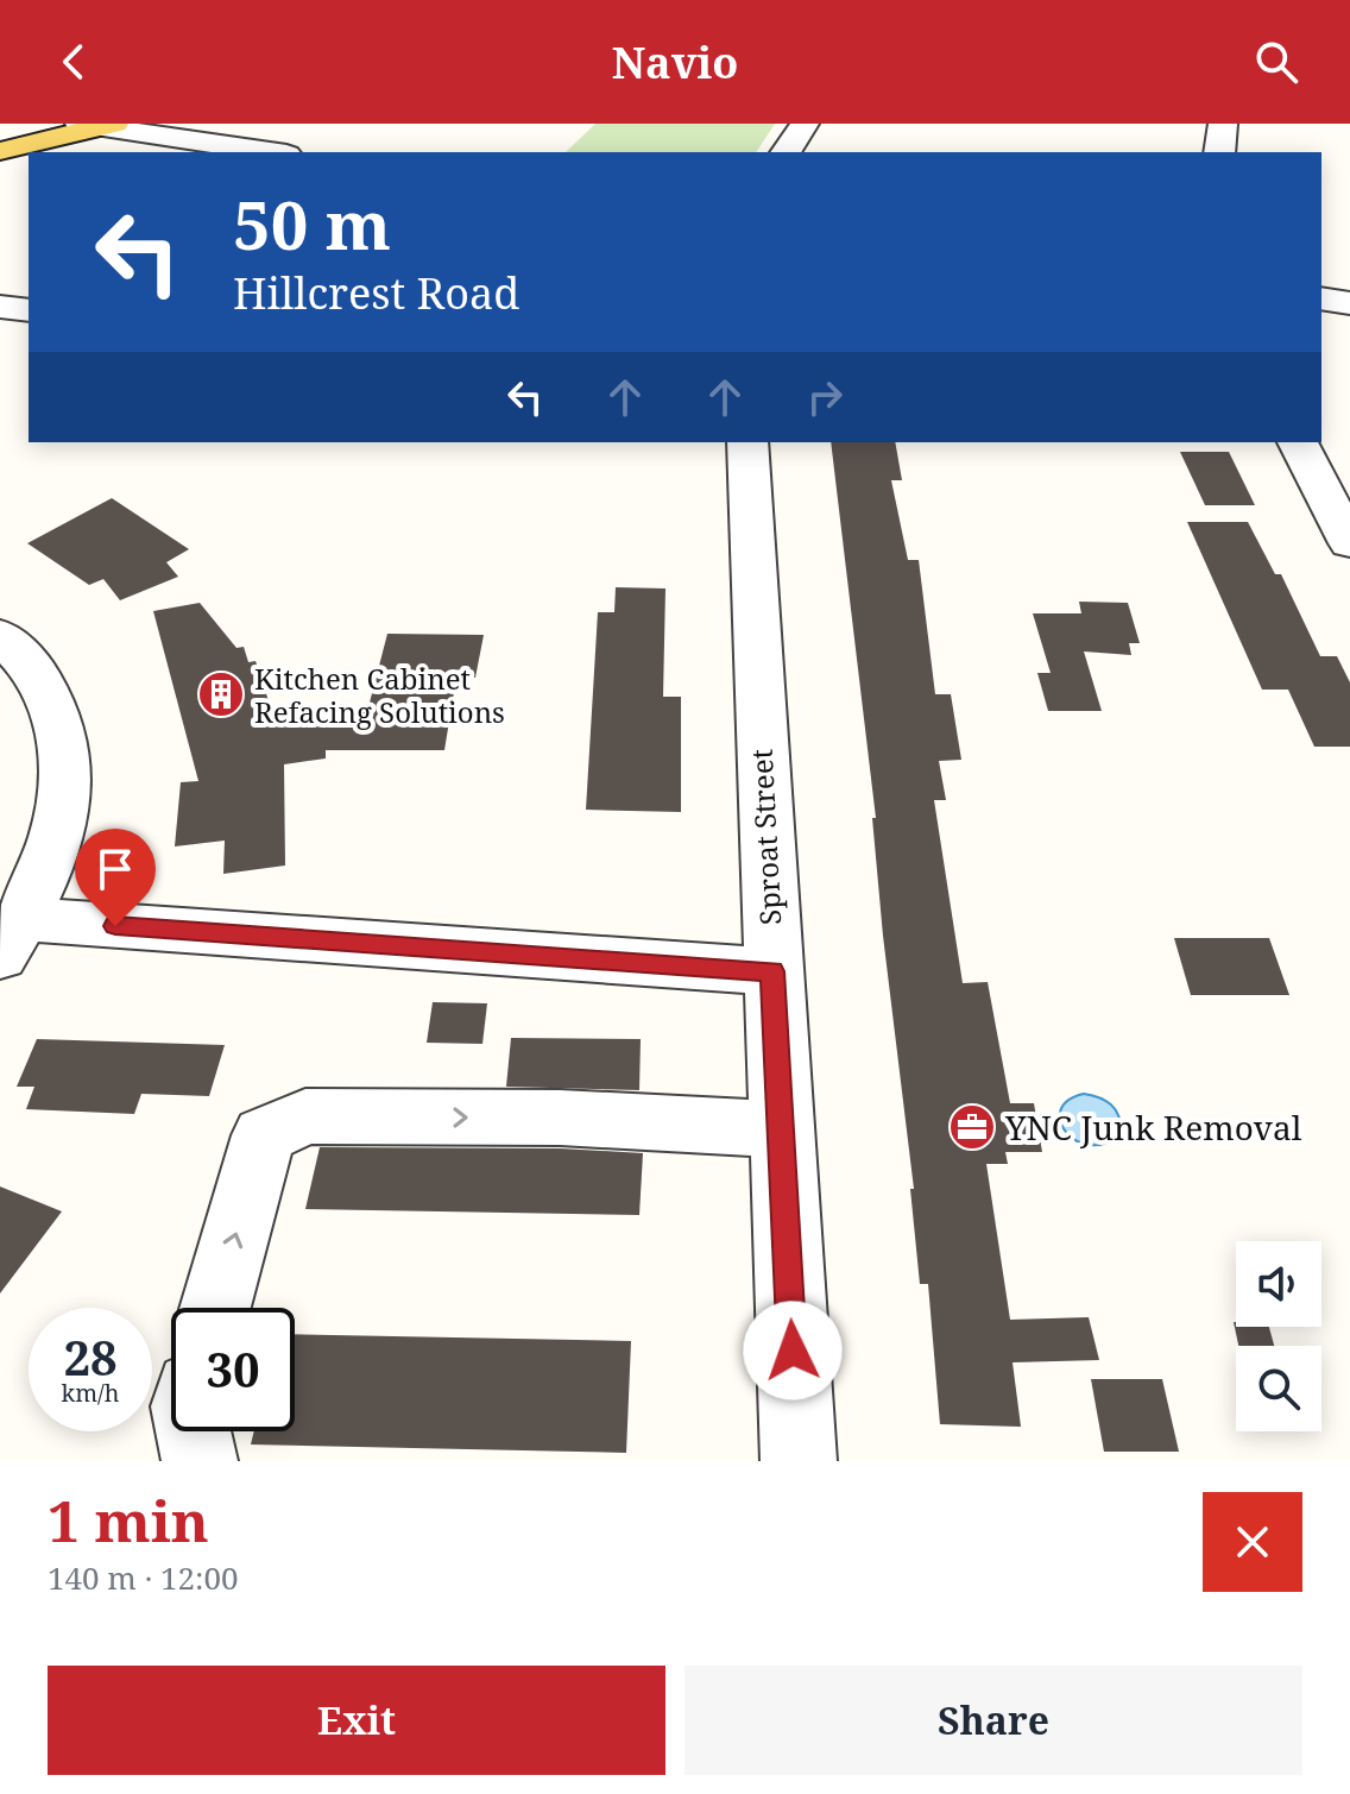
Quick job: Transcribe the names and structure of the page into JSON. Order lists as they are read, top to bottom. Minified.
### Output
{"streets":{"street":["Sproat Street"]},"places":{"building":["Kitchen Cabinet Refacing Solutions"],"office":["YNC Junk Removal"]},"page":{"header":"Navio","turn":["50 m","Hillcrest Road"],"speed":"28 km/h","limit":"30","heading":["1 min","140 m · 12:00"],"buttons":["Exit","Share"]}}
